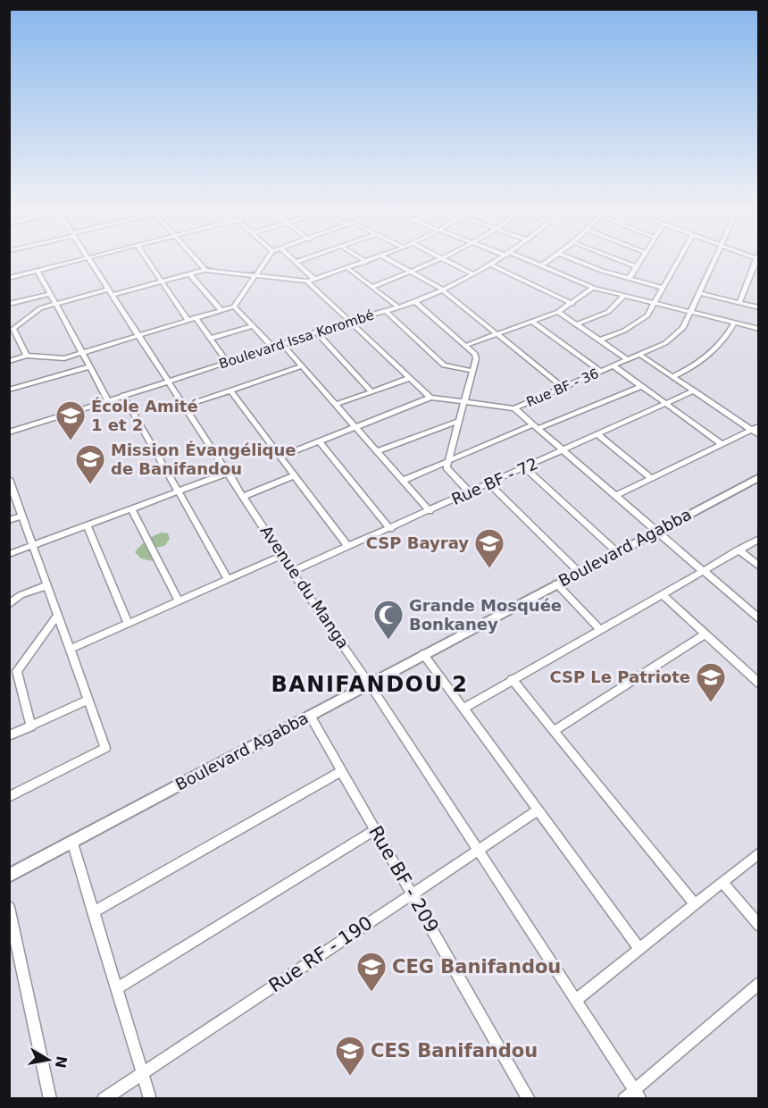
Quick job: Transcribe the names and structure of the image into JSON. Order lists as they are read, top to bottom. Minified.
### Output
{"streets":{"main road":["Boulevard Agabba"],"street":["Boulevard Issa Korombé","Rue BF - 36","Rue BF - 72","Avenue du Manga","Rue BF - 209","Rue RF - 190"]},"crossings":[["Boulevard Issa Korombé","Avenue du Manga"],["Rue BF - 72","Avenue du Manga"],["Boulevard Agabba","Avenue du Manga"],["Boulevard Agabba","Rue BF - 209"],["Avenue du Manga","Rue RF - 190"],["Rue BF - 209","Rue RF - 190"]],"districts":["BANIFANDOU 2"],"places":{"school or university":["École Amité 1 et 2","Mission Évangélique de Banifandou","CSP Bayray","CSP Le Patriote","CEG Banifandou","CES Banifandou"],"mosque":["Grande Mosquée Bonkaney"]},"north":"right"}
